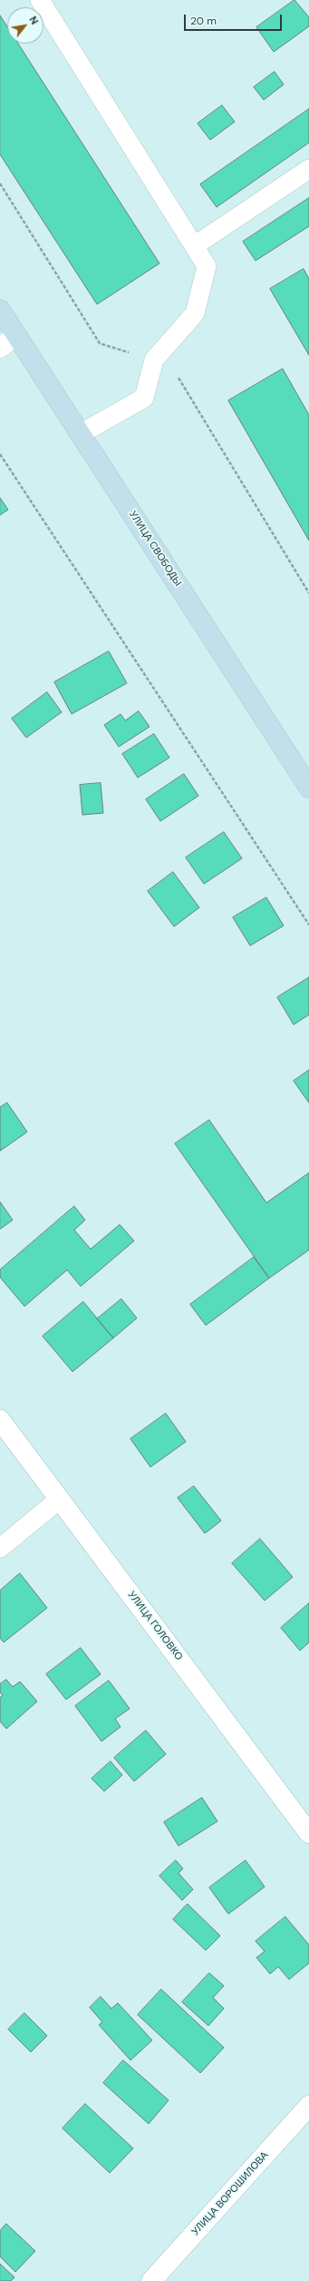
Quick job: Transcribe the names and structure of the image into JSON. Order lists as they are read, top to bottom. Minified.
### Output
{"streets":{"main road":["УЛИЦА СВОБОДЫ"],"street":["УЛИЦА ГОЛОВКО","УЛИЦА ВОРОШИЛОВА"]},"scale_bar":"20 m","north":"top right"}
